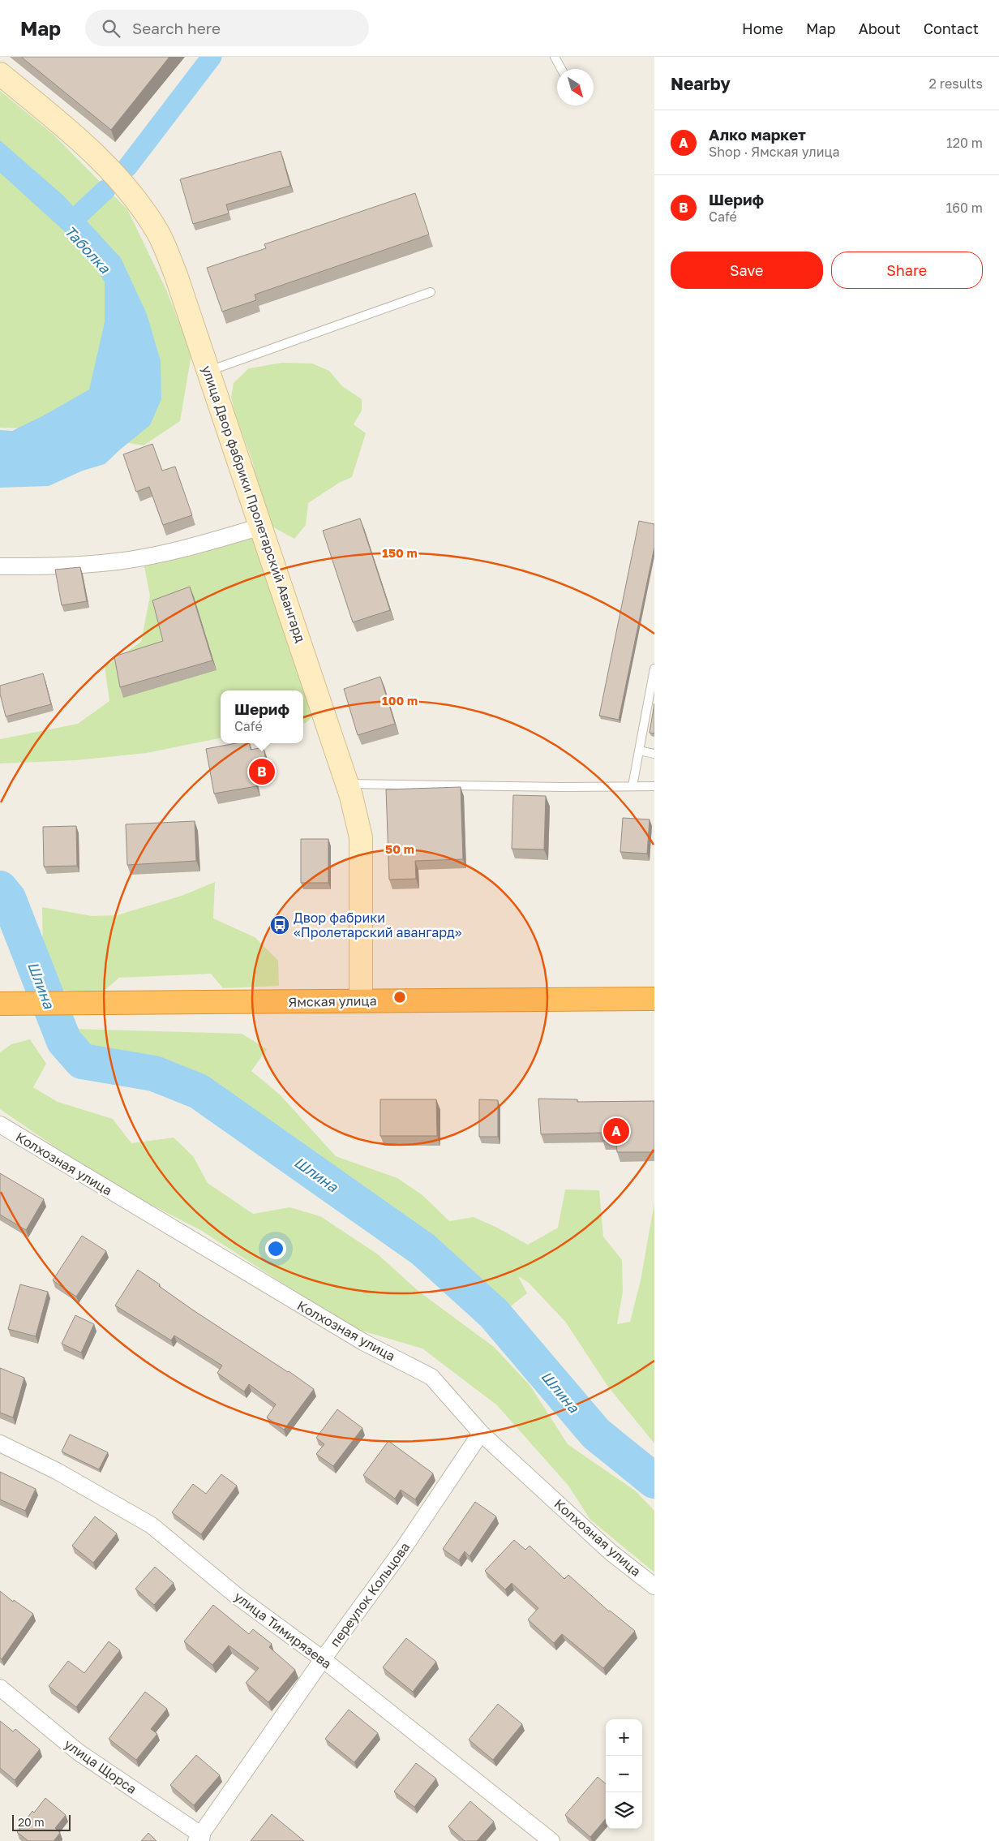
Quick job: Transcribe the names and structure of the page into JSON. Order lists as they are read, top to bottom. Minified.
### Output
{"streets":{"highway":["Ямская улица"],"street":["улица Двор фабрики Пролетарский Авангард","Колхозная улица","переулок Кольцова","улица Тимирязева","улица Щорса"]},"crossings":[["улица Двор фабрики Пролетарский Авангард","Ямская улица"],["Колхозная улица","переулок Кольцова"],["переулок Кольцова","улица Тимирязева"],["переулок Кольцова","улица Щорса"]],"water":["Таболка","Шлина"],"places":{"bus stop":["Двор фабрики «Пролетарский авангард»"]},"scale_bar":"20 m","north":"bottom right","page":{"header":"Map","search":"Search here","nav":["Home","Map","About","Contact"],"heading":["Nearby","2 results"],"list":[{"mark":"A","name":"Алко маркет","note":"Shop · Ямская улица","value":"120 m"},{"mark":"B","name":"Шериф","note":"Café","value":"160 m"}],"buttons":["Save","Share"],"popup":["Шериф","Café"],"pins":["B","A"],"map_buttons":["+","−"],"scale":"20 m"},"rings":["150 m","100 m","50 m"]}
